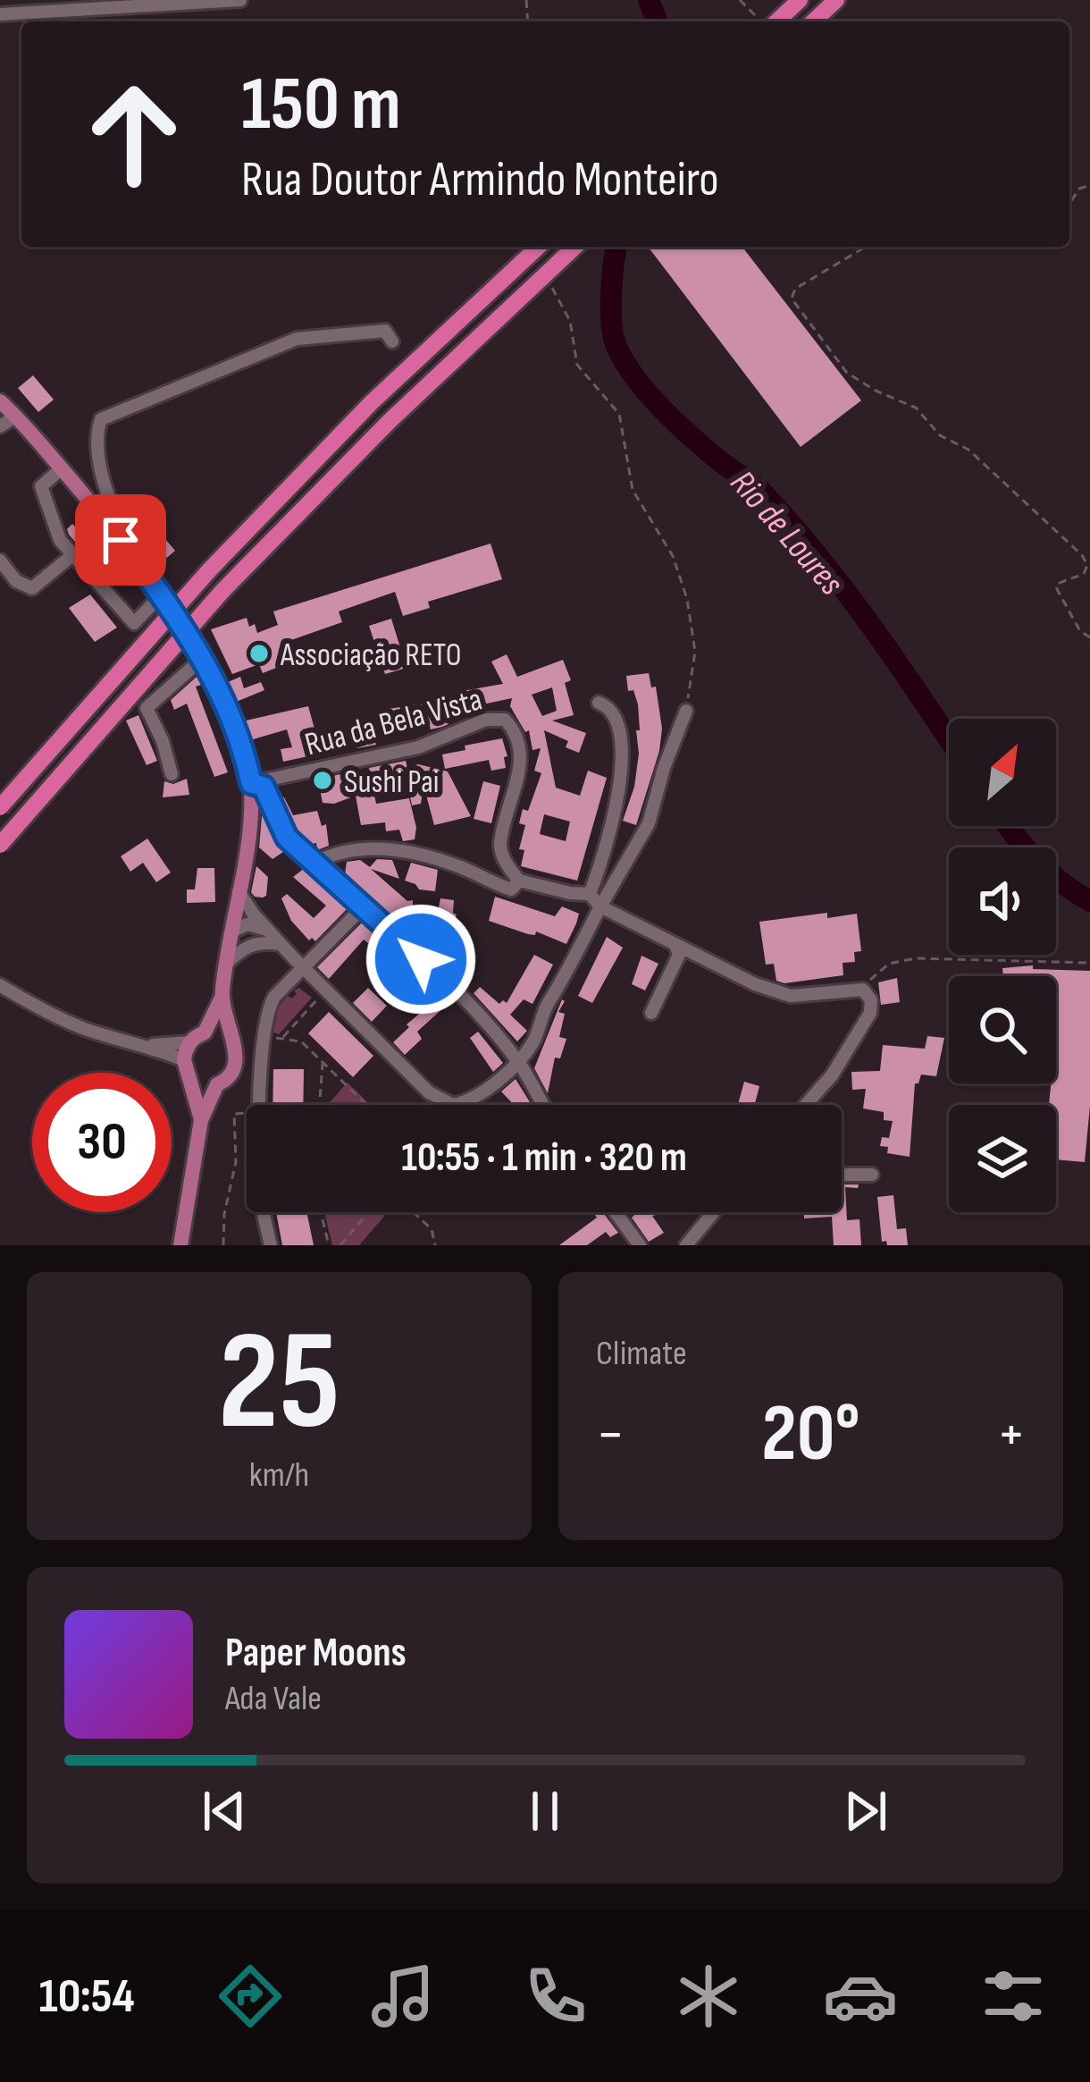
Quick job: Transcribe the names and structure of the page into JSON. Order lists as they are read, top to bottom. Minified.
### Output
{"streets":{"street":["Rua da Bela Vista"]},"water":["Rio de Loures"],"places":["Associação RETO","Sushi Pai"],"north":"top right","page":{"turn":["150 m","Rua Doutor Armindo Monteiro"],"limit":"30","trip":"10:55 · 1 min · 320 m","tile":[["25","km/h"],"Climate"],"heat":["−","20°","+"],"song":["Paper Moons","Ada Vale"],"tabs":"10:54"}}
